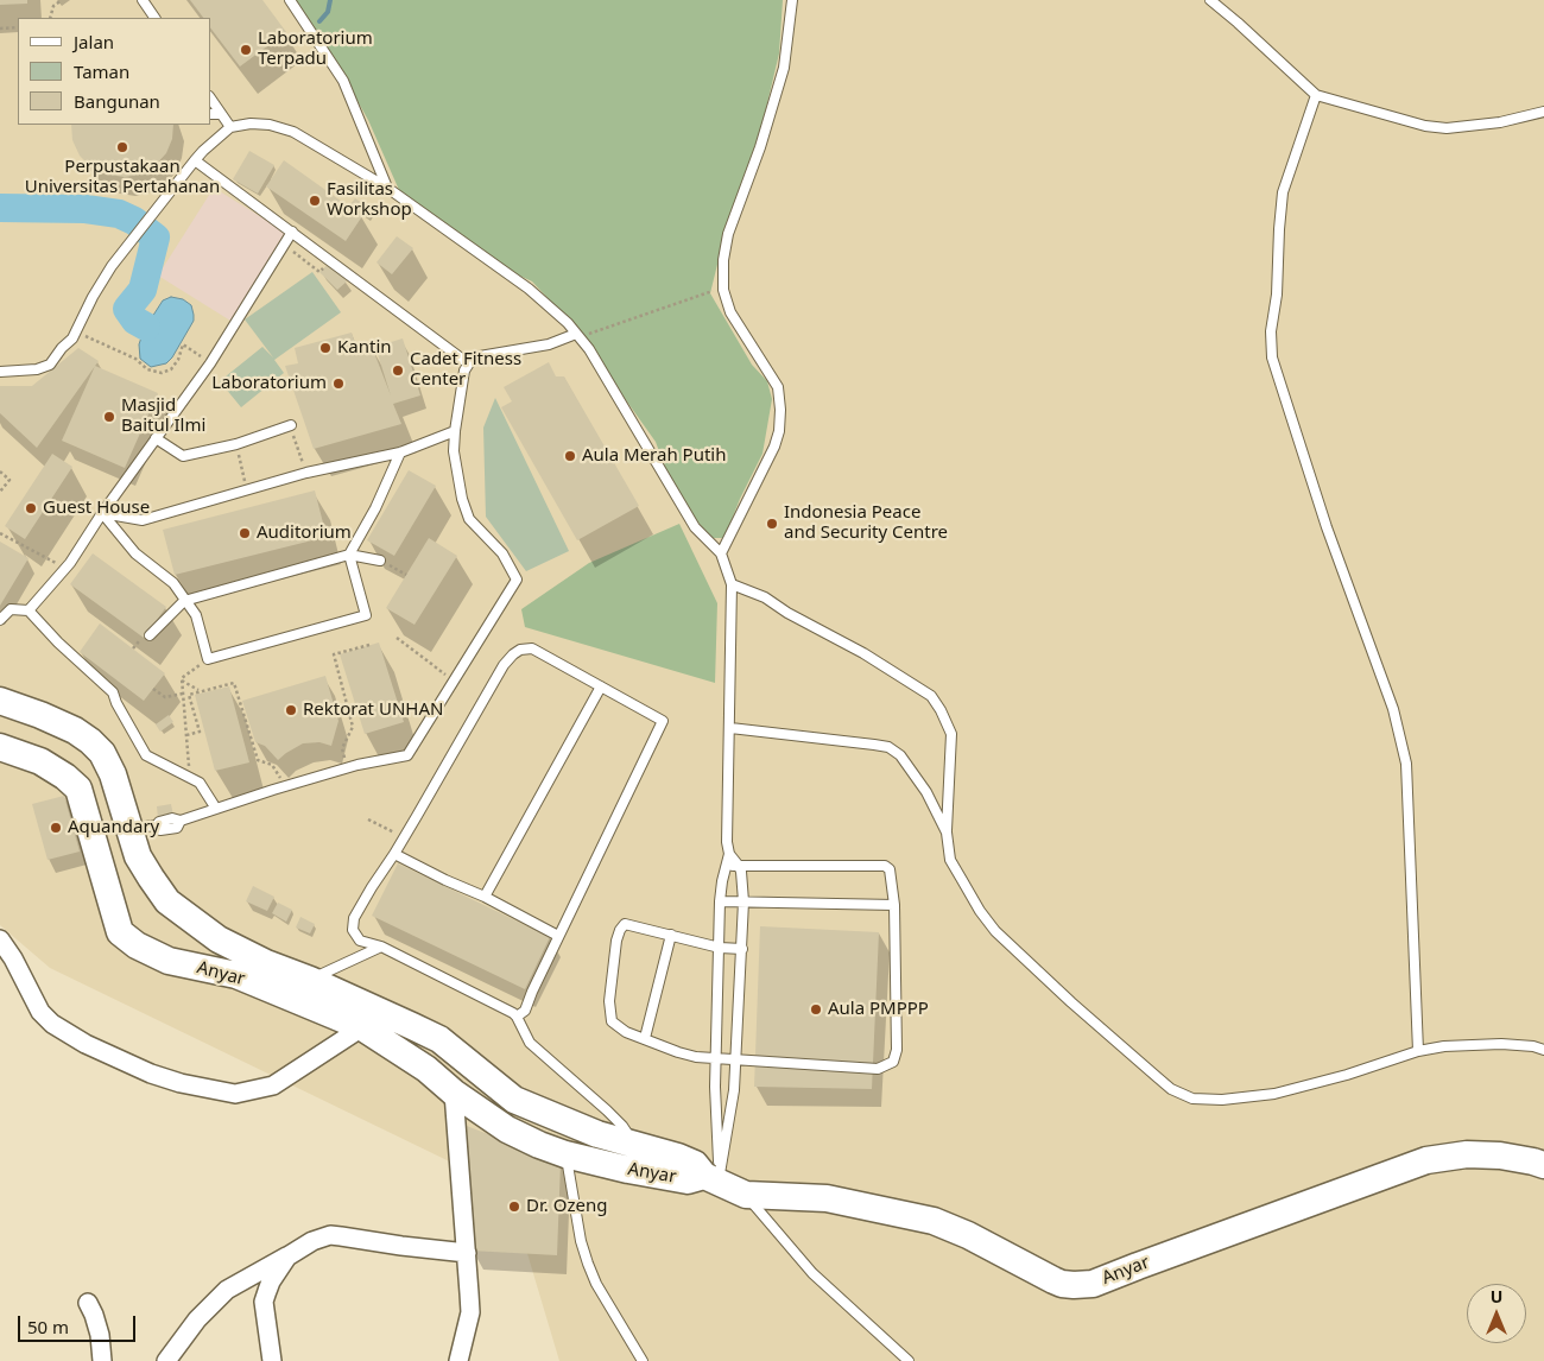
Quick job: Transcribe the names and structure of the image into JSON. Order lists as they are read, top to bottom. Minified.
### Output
{"streets":{"street":["Anyar"]},"places":["Laboratorium Terpadu","Perpustakaan Universitas Pertahanan","Fasilitas Workshop","Kantin","Cadet Fitness Center","Laboratorium","Masjid Baitul Ilmi","Aula Merah Putih","Guest House","Indonesia Peace and Security Centre","Auditorium","Rektorat UNHAN","Aquandary","Aula PMPPP","Dr. Ozeng"],"legend":["Jalan","Taman","Bangunan"],"scale_bar":"50 m","north":"top"}
